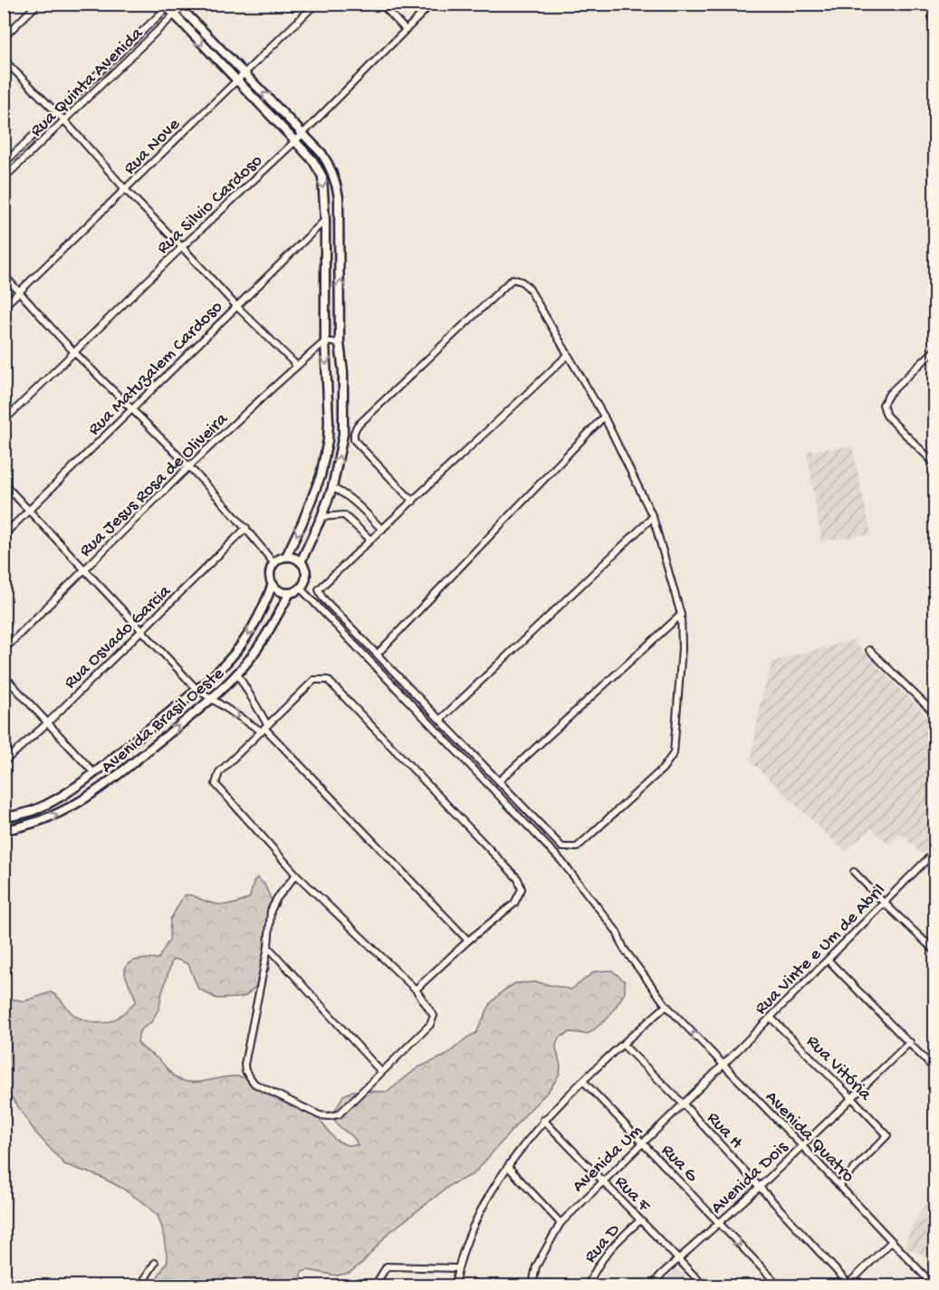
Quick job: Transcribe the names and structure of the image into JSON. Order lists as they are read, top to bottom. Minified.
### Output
{"streets":{"street":["Rua Quinta Avenida","Rua Nove","Rua Silvio Cardoso","Rua Matuzalem Cardoso","Rua Jesus Rosa de Oliveira","Rua Osvado Garcia","Avenida Brasil Oeste","Rua Vinte e Um de Abril","Rua Vitória","Rua H","Avenida Quatro","Avenida Um","Rua G","Avenida Dois","Rua F","Rua D"]},"crossings":[["Avenida Brasil Oeste","Avenida Quatro"],["Rua Vinte e Um de Abril","Rua Vitória"],["Rua Vinte e Um de Abril","Avenida Quatro"],["Rua Vinte e Um de Abril","Avenida Um"],["Rua Vitória","Avenida Quatro"],["Rua Vitória","Avenida Dois"],["Rua H","Avenida Um"],["Rua H","Avenida Dois"],["Avenida Quatro","Avenida Um"],["Avenida Quatro","Avenida Dois"],["Avenida Um","Rua G"],["Avenida Um","Rua F"],["Rua G","Avenida Dois"],["Avenida Dois","Rua F"],["Rua F","Rua D"]]}
